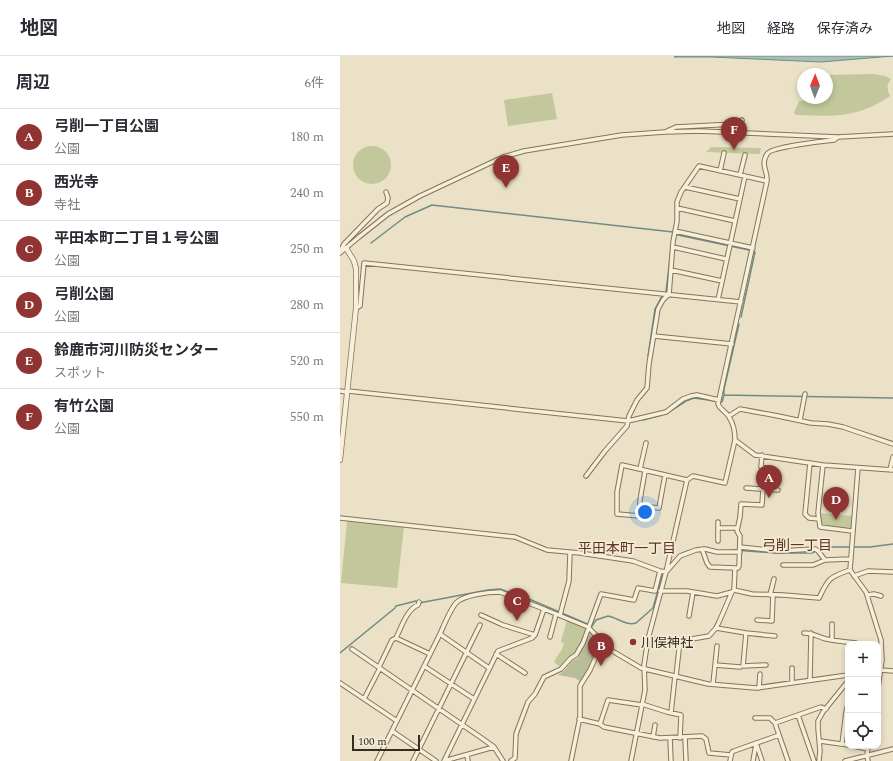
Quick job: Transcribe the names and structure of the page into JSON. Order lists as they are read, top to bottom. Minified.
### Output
{"districts":["弓削一丁目","平田本町一丁目"],"places":["川俣神社"],"scale_bar":"100 m","north":"top","page":{"header":"地図","nav":["地図","経路","保存済み"],"heading":["周辺","6件"],"list":[{"mark":"A","name":"弓削一丁目公園","note":"公園","value":"180 m"},{"mark":"B","name":"西光寺","note":"寺社","value":"240 m"},{"mark":"C","name":"平田本町二丁目１号公園","note":"公園","value":"250 m"},{"mark":"D","name":"弓削公園","note":"公園","value":"280 m"},{"mark":"E","name":"鈴鹿市河川防災センター","note":"スポット","value":"520 m"},{"mark":"F","name":"有竹公園","note":"公園","value":"550 m"}],"pins":["F","E","A","D","C","B"],"map_buttons":["+","−"],"scale":"100 m"}}
